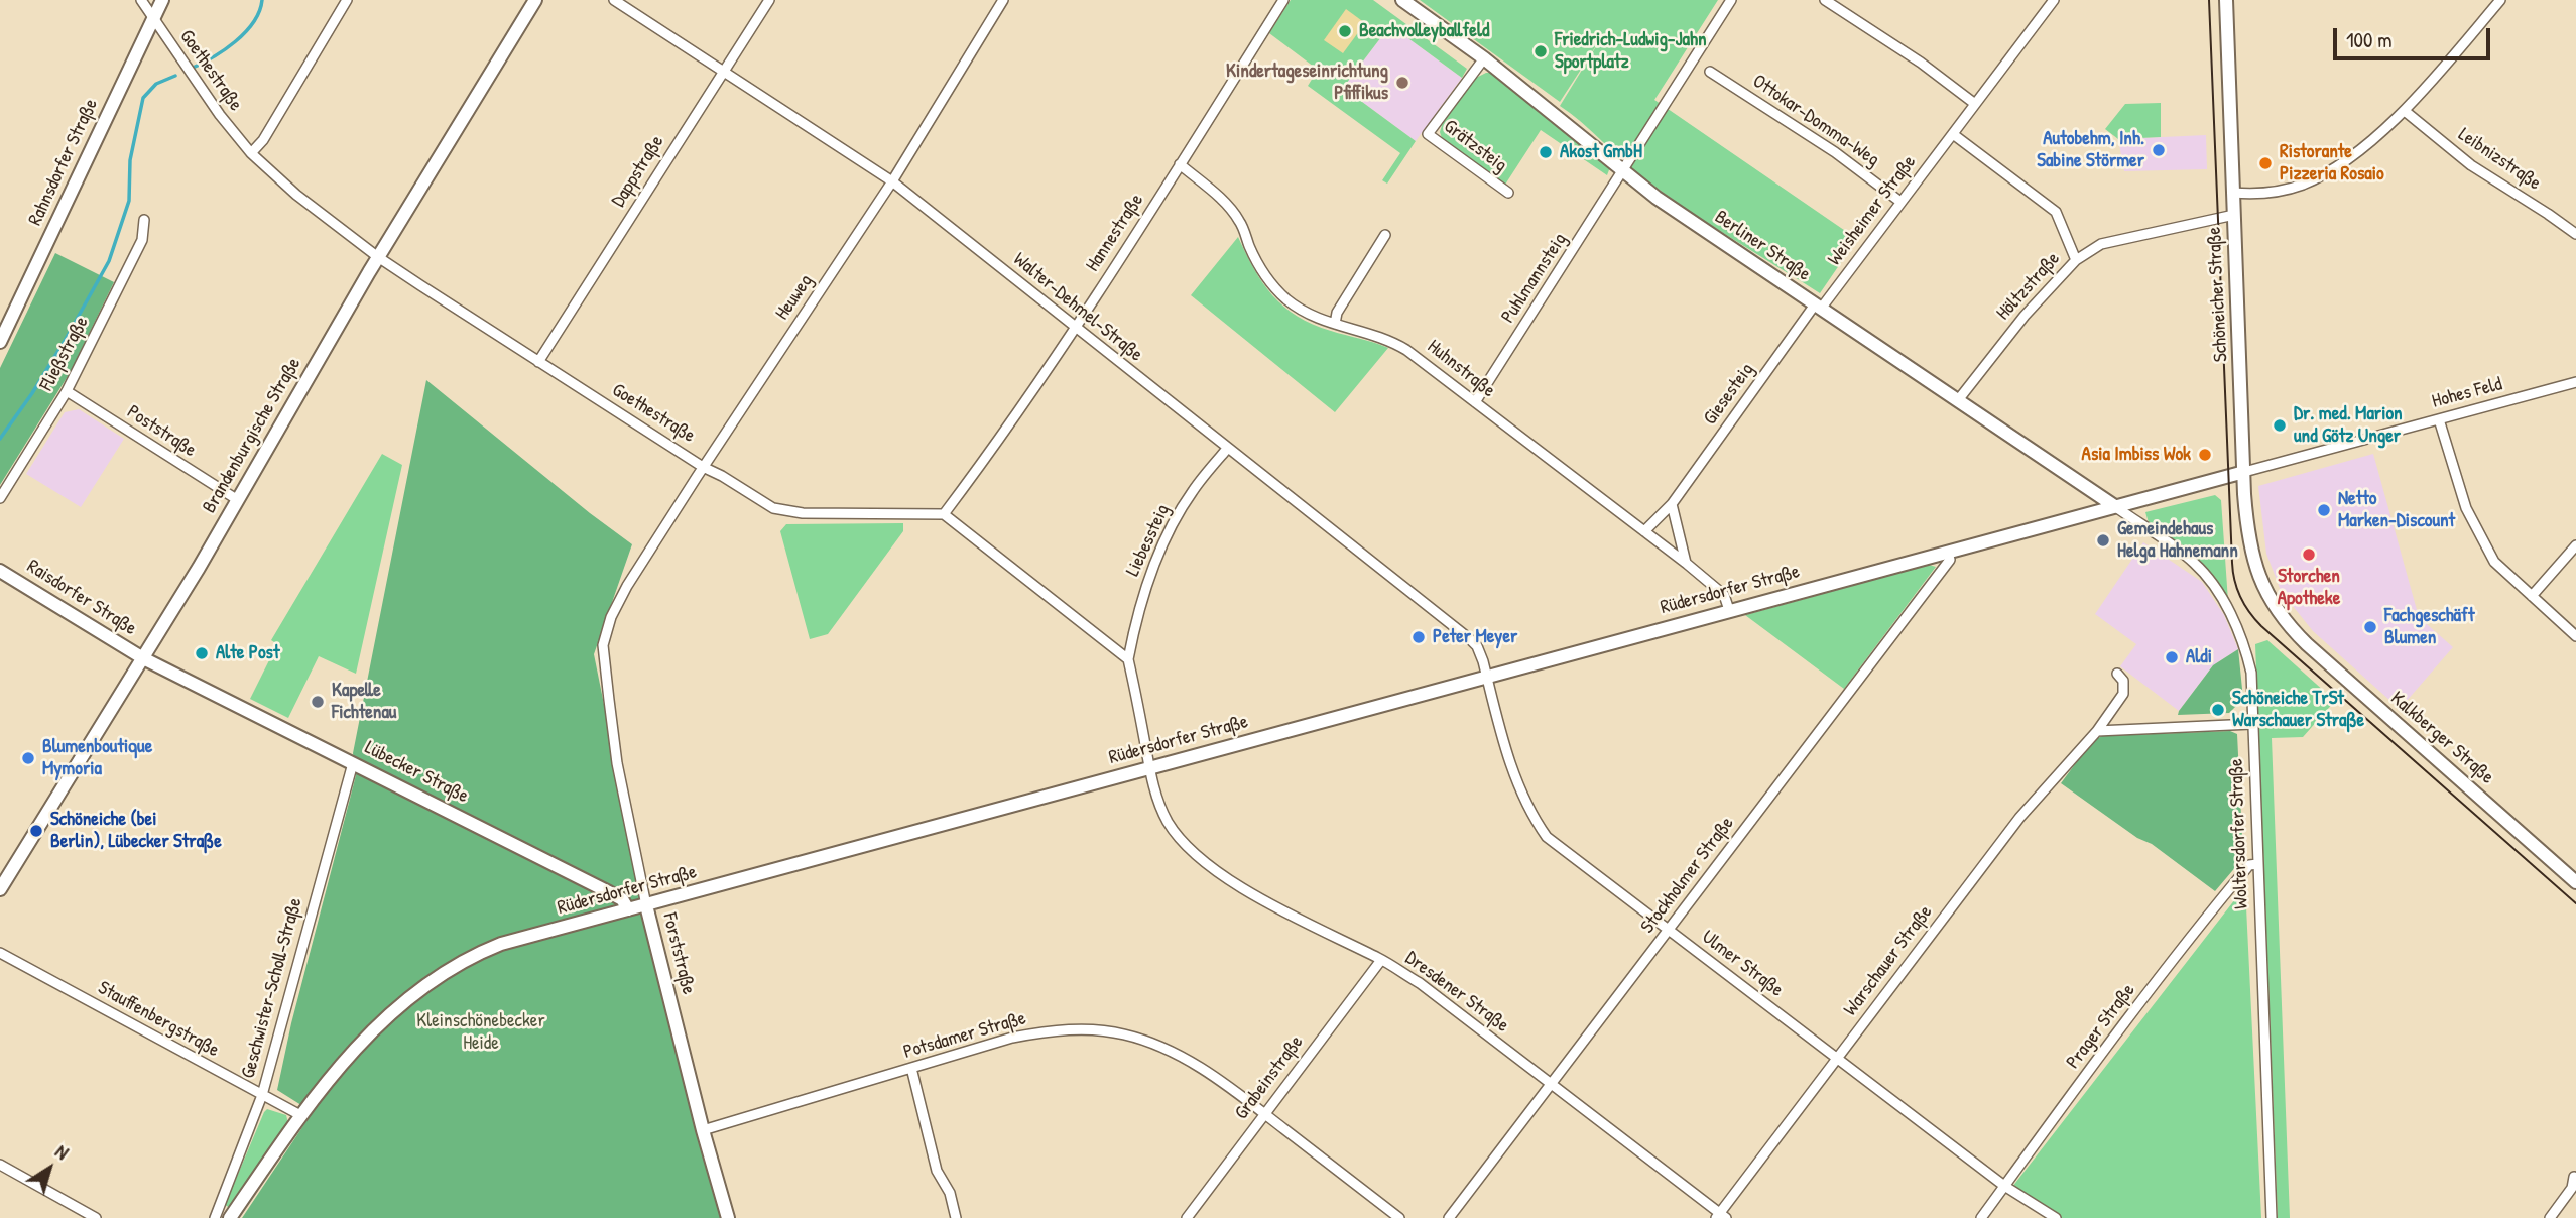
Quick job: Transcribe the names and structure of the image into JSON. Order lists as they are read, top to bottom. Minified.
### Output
{"streets":{"street":["Goethestraße","Ottokar-Domma-Weg","Grätzsteig","Leibnizstraße","Rahnsdorfer Straße","Dappstraße","Weisheimer Straße","Hannestraße","Berliner Straße","Puhlmannsteig","Höltzstraße","Schöneicher Straße","Heuweg","Walter-Dehmel-Straße","Fließstraße","Huhnstraße","Hohes Feld","Giesesteig","Poststraße","Brandenburgische Straße","Liebessteig","Rüdersdorfer Straße","Raisdorfer Straße","Kalkberger Straße","Lübecker Straße","Woltersdorfer Straße","Stockholmer Straße","Forststraße","Warschauer Straße","Ulmer Straße","Geschwister-Scholl-Straße","Dresdener Straße","Stauffenbergstraße","Prager Straße","Potsdamer Straße","Grabeinstraße"]},"crossings":[["Goethestraße","Rahnsdorfer Straße"],["Goethestraße","Dappstraße"],["Goethestraße","Hannestraße"],["Goethestraße","Heuweg"],["Goethestraße","Brandenburgische Straße"],["Ottokar-Domma-Weg","Weisheimer Straße"],["Grätzsteig","Berliner Straße"],["Dappstraße","Walter-Dehmel-Straße"],["Weisheimer Straße","Berliner Straße"],["Weisheimer Straße","Giesesteig"],["Hannestraße","Walter-Dehmel-Straße"],["Hannestraße","Huhnstraße"],["Berliner Straße","Puhlmannsteig"],["Berliner Straße","Höltzstraße"],["Berliner Straße","Giesesteig"],["Berliner Straße","Rüdersdorfer Straße"],["Berliner Straße","Woltersdorfer Straße"],["Puhlmannsteig","Huhnstraße"],["Höltzstraße","Schöneicher Straße"],["Schöneicher Straße","Hohes Feld"],["Schöneicher Straße","Rüdersdorfer Straße"],["Schöneicher Straße","Kalkberger Straße"],["Heuweg","Walter-Dehmel-Straße"],["Heuweg","Forststraße"],["Walter-Dehmel-Straße","Liebessteig"],["Walter-Dehmel-Straße","Rüdersdorfer Straße"],["Walter-Dehmel-Straße","Ulmer Straße"],["Fließstraße","Poststraße"],["Huhnstraße","Giesesteig"],["Huhnstraße","Rüdersdorfer Straße"],["Hohes Feld","Rüdersdorfer Straße"],["Poststraße","Brandenburgische Straße"],["Brandenburgische Straße","Raisdorfer Straße"],["Brandenburgische Straße","Lübecker Straße"],["Rüdersdorfer Straße","Lübecker Straße"],["Rüdersdorfer Straße","Woltersdorfer Straße"],["Rüdersdorfer Straße","Stockholmer Straße"],["Rüdersdorfer Straße","Forststraße"],["Rüdersdorfer Straße","Ulmer Straße"],["Rüdersdorfer Straße","Dresdener Straße"],["Rüdersdorfer Straße","Stauffenbergstraße"],["Raisdorfer Straße","Lübecker Straße"],["Lübecker Straße","Geschwister-Scholl-Straße"],["Woltersdorfer Straße","Prager Straße"],["Stockholmer Straße","Ulmer Straße"],["Stockholmer Straße","Dresdener Straße"],["Forststraße","Potsdamer Straße"],["Warschauer Straße","Ulmer Straße"],["Warschauer Straße","Dresdener Straße"],["Ulmer Straße","Prager Straße"],["Geschwister-Scholl-Straße","Stauffenbergstraße"],["Dresdener Straße","Grabeinstraße"],["Potsdamer Straße","Grabeinstraße"]],"parks":["Kleinschönebecker Heide"],"places":["Beachvolleyballfeld","Friedrich-Ludwig-Jahn Sportplatz","Kindertageseinrichtung Pfiffikus","Autobehm, Inh. Sabine Störmer","Akost GmbH","Ristorante Pizzeria Rosaio","Dr. med. Marion und Götz Unger","Asia Imbiss Wok","Netto Marken-Discount","Gemeindehaus Helga Hahnemann","Storchen Apotheke","Fachgeschäft Blumen","Peter Meyer","Alte Post","Aldi","Kapelle Fichtenau","Schöneiche TrSt Warschauer Straße","Blumenboutique Mymoria","Schöneiche (bei Berlin), Lübecker Straße"],"scale_bar":"100 m","north":"top right"}
